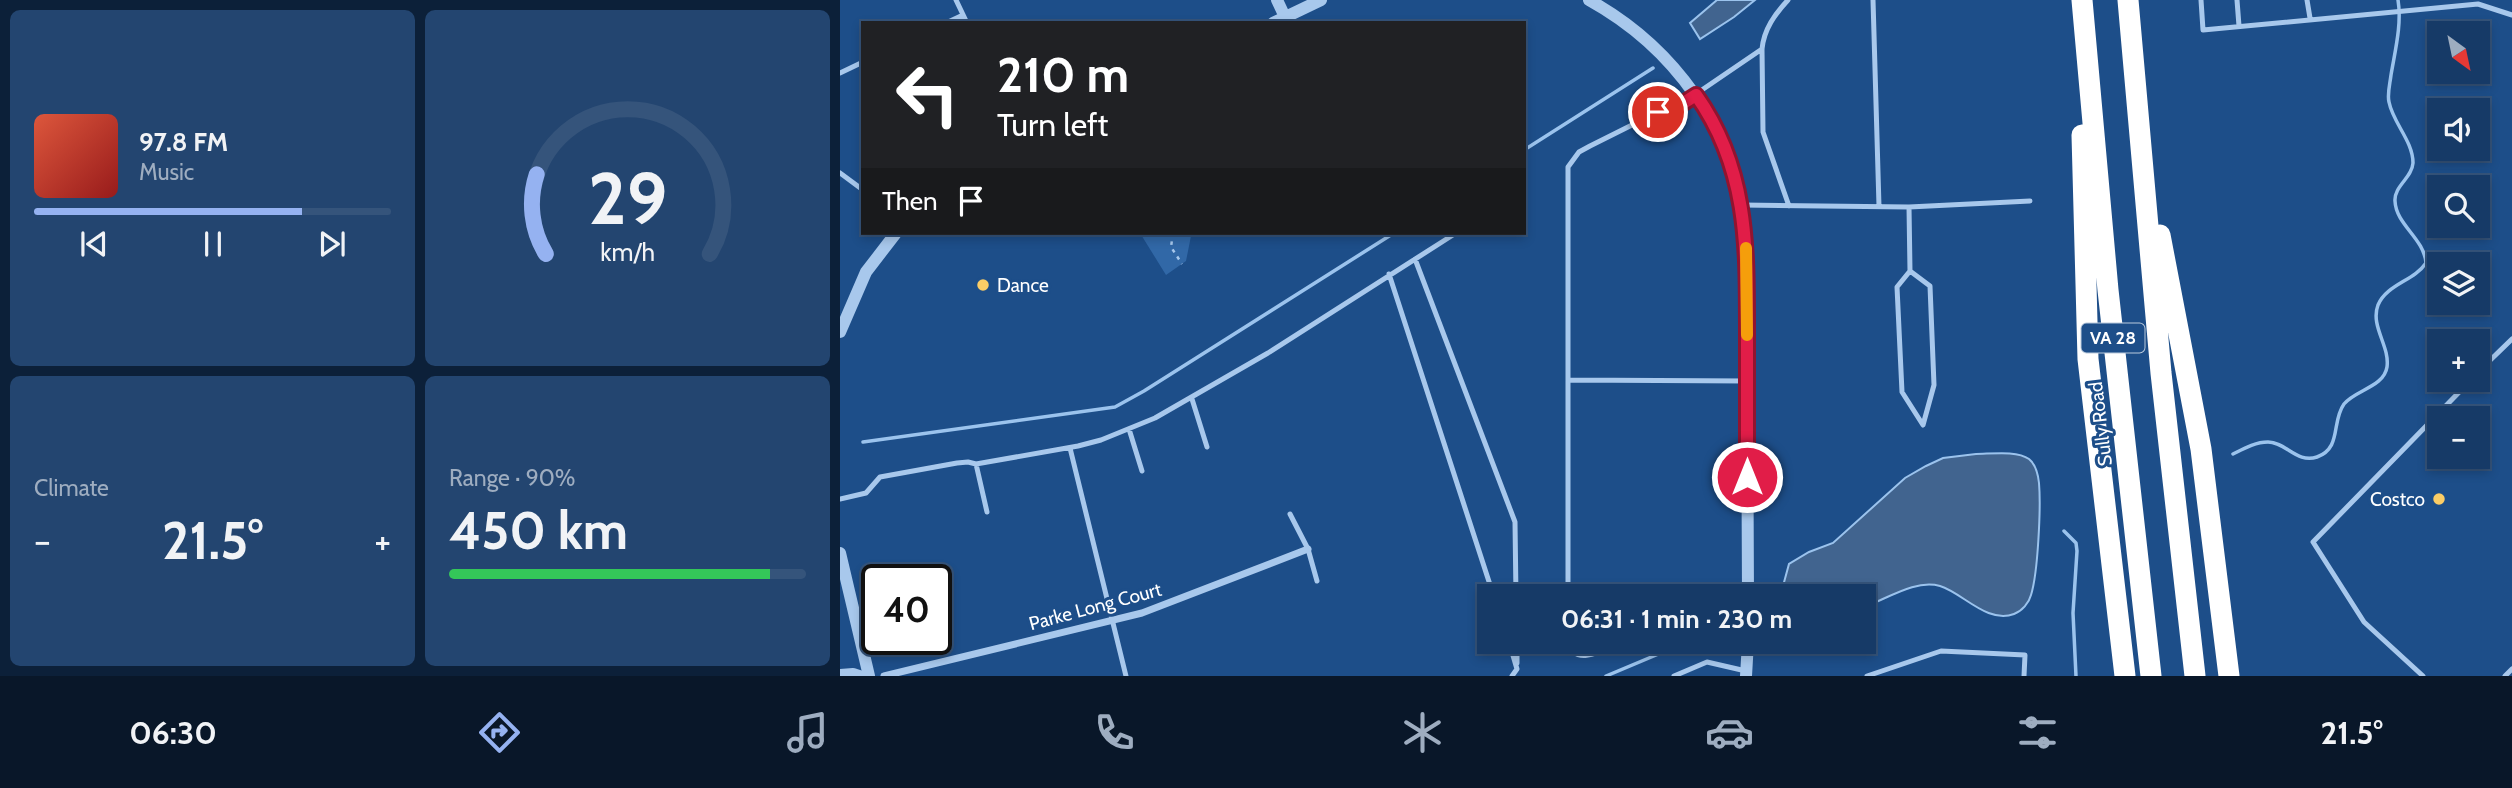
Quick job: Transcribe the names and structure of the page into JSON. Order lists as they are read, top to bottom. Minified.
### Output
{"streets":{"highway":["VA 28","Sully Road"],"street":["Parke Long Court"]},"places":["Dance","Costco"],"north":"bottom right","page":{"map_buttons":["+","−"],"turn":["210 m","Turn left"],"song":["97.8 FM","Music"],"then":"Then","tile":["Climate",["Range · 90%","450 km"]],"heat":["−","21.5°","+"],"limit":"40","trip":"06:31 · 1 min · 230 m","tabs":["06:30","21.5°"],"gauge":["29","km/h"]}}
